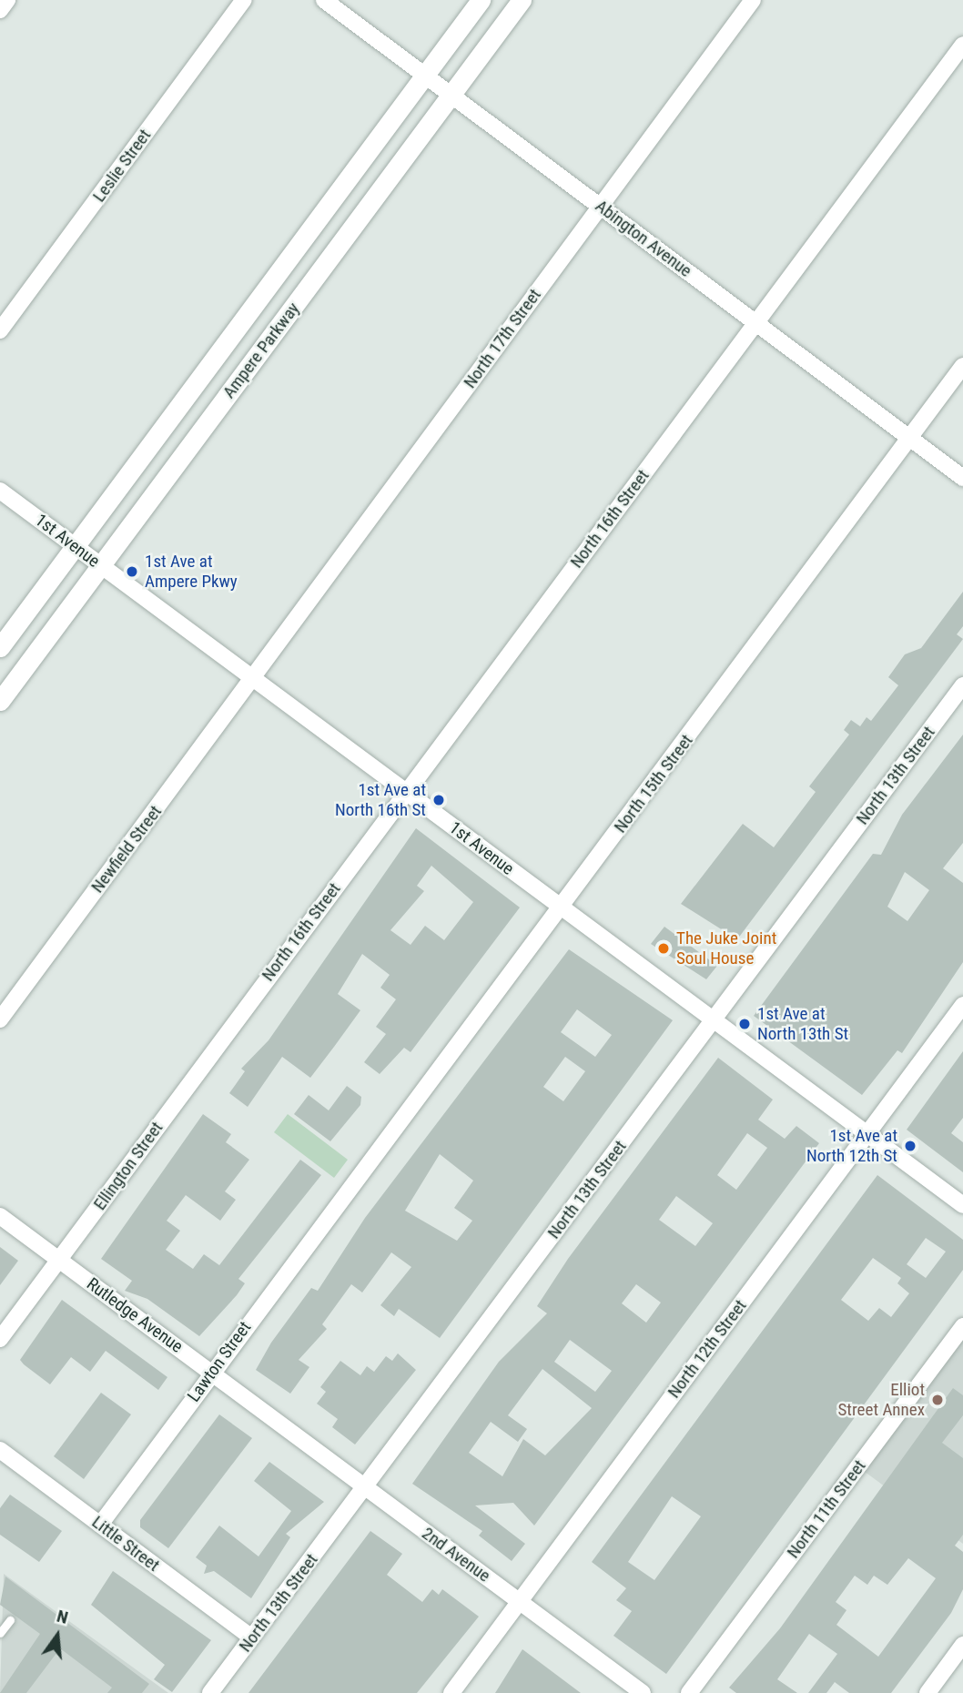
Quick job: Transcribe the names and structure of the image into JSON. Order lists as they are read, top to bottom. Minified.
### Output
{"streets":{"street":["Leslie Street","Abington Avenue","North 17th Street","Ampere Parkway","North 16th Street","1st Avenue","North 13th Street","North 15th Street","Newfield Street","Ellington Street","Rutledge Avenue","North 12th Street","Lawton Street","North 11th Street","Little Street","2nd Avenue"]},"crossings":[["Abington Avenue","North 17th Street"],["Abington Avenue","Ampere Parkway"],["Abington Avenue","North 16th Street"],["Abington Avenue","North 15th Street"],["North 17th Street","1st Avenue"],["North 17th Street","Newfield Street"],["Ampere Parkway","1st Avenue"],["North 16th Street","1st Avenue"],["North 16th Street","Ellington Street"],["1st Avenue","North 13th Street"],["1st Avenue","North 15th Street"],["1st Avenue","Newfield Street"],["1st Avenue","North 12th Street"],["North 13th Street","Little Street"],["North 13th Street","2nd Avenue"],["North 15th Street","Lawton Street"],["Ellington Street","Rutledge Avenue"],["Rutledge Avenue","Lawton Street"],["Rutledge Avenue","2nd Avenue"],["North 12th Street","2nd Avenue"],["Lawton Street","Little Street"]],"places":["1st Ave at Ampere Pkwy","1st Ave at North 16th St","The Juke Joint Soul House","1st Ave at North 13th St","1st Ave at North 12th St","Elliot Street Annex"],"north":"top"}
